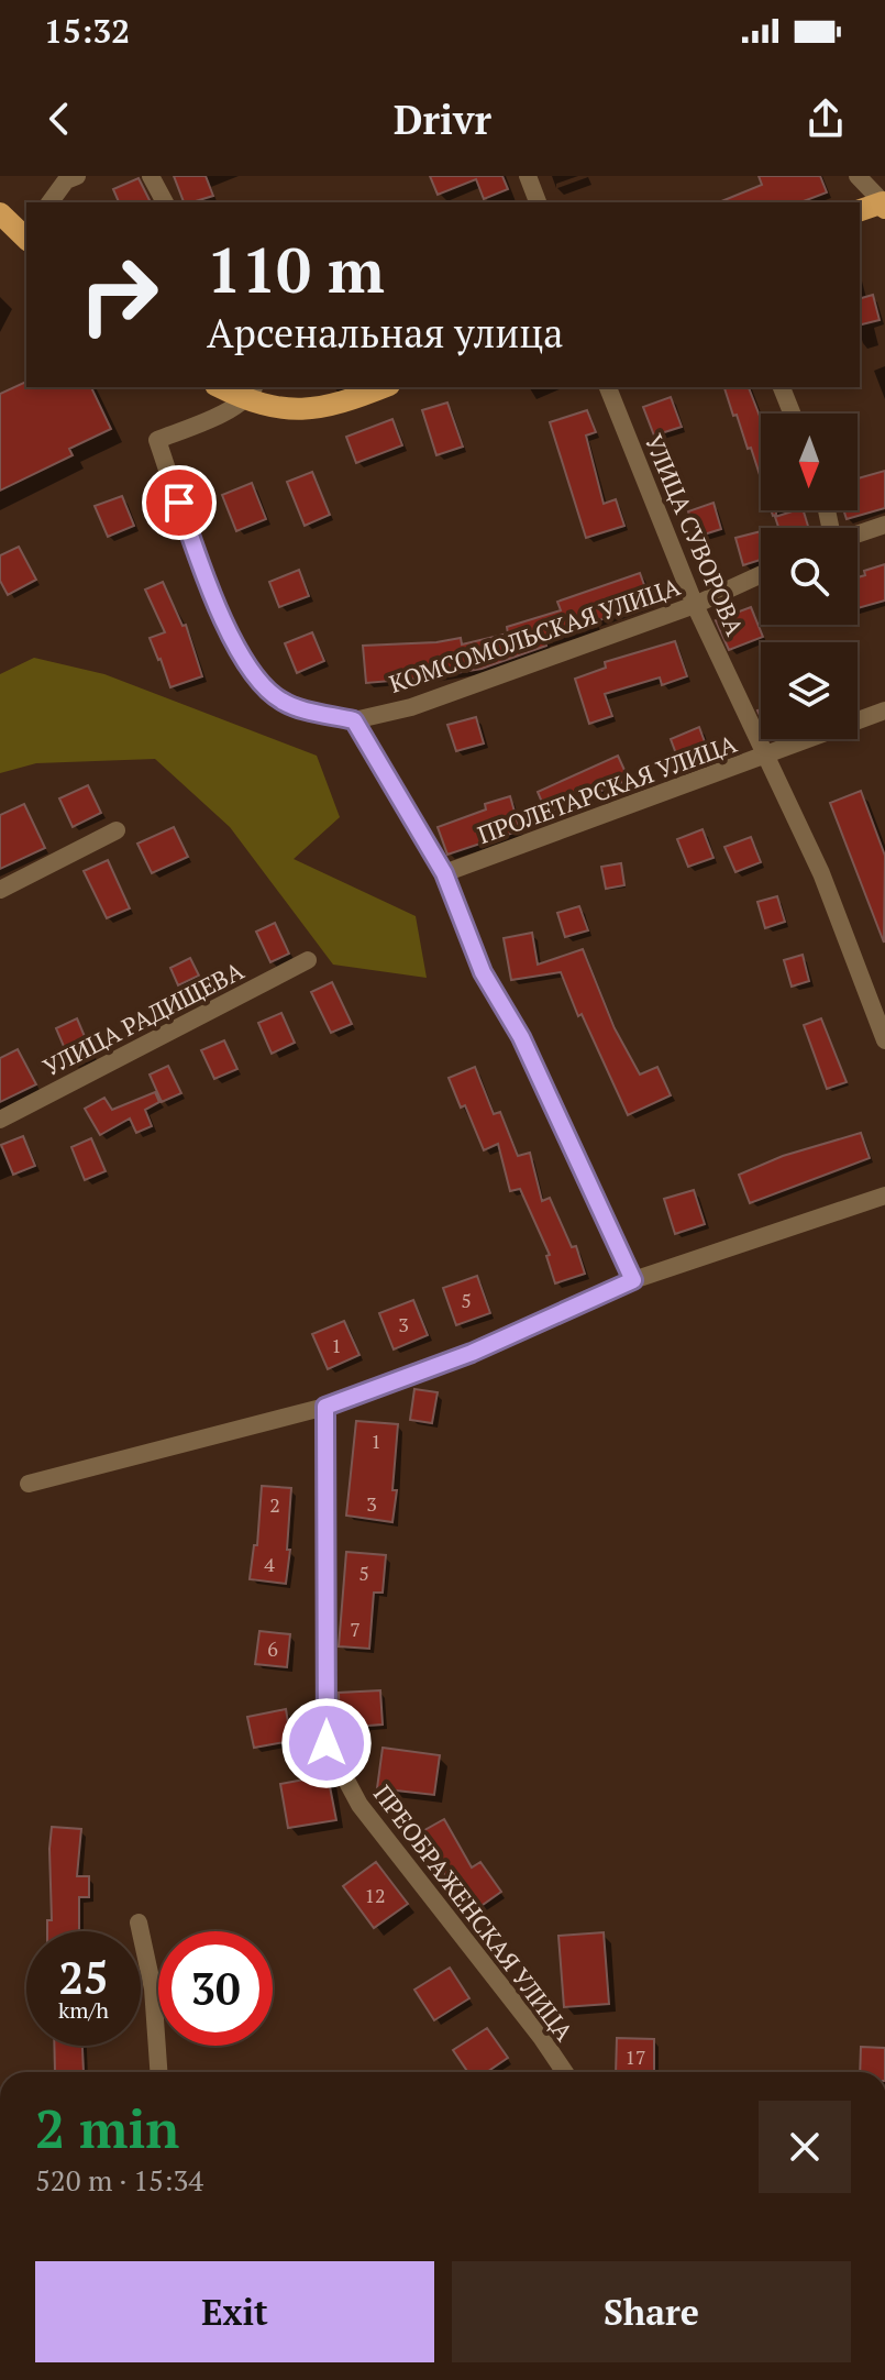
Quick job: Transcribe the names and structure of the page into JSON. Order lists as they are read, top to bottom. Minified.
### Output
{"streets":{"street":["УЛИЦА СУВОРОВА","КОМСОМОЛЬСКАЯ УЛИЦА","ПРОЛЕТАРСКАЯ УЛИЦА","УЛИЦА РАДИЩЕВА","ПРЕОБРАЖЕНСКАЯ УЛИЦА"]},"crossings":[["УЛИЦА СУВОРОВА","КОМСОМОЛЬСКАЯ УЛИЦА"],["УЛИЦА СУВОРОВА","ПРОЛЕТАРСКАЯ УЛИЦА"]],"house_numbers":["5","3","1","1","3","2","4","5","7","6","12","17"],"north":"bottom","page":{"status":"15:32","header":"Drivr","turn":["110 m","Арсенальная улица"],"speed":"25 km/h","limit":"30","heading":["2 min","520 m · 15:34"],"buttons":["Exit","Share"]}}
